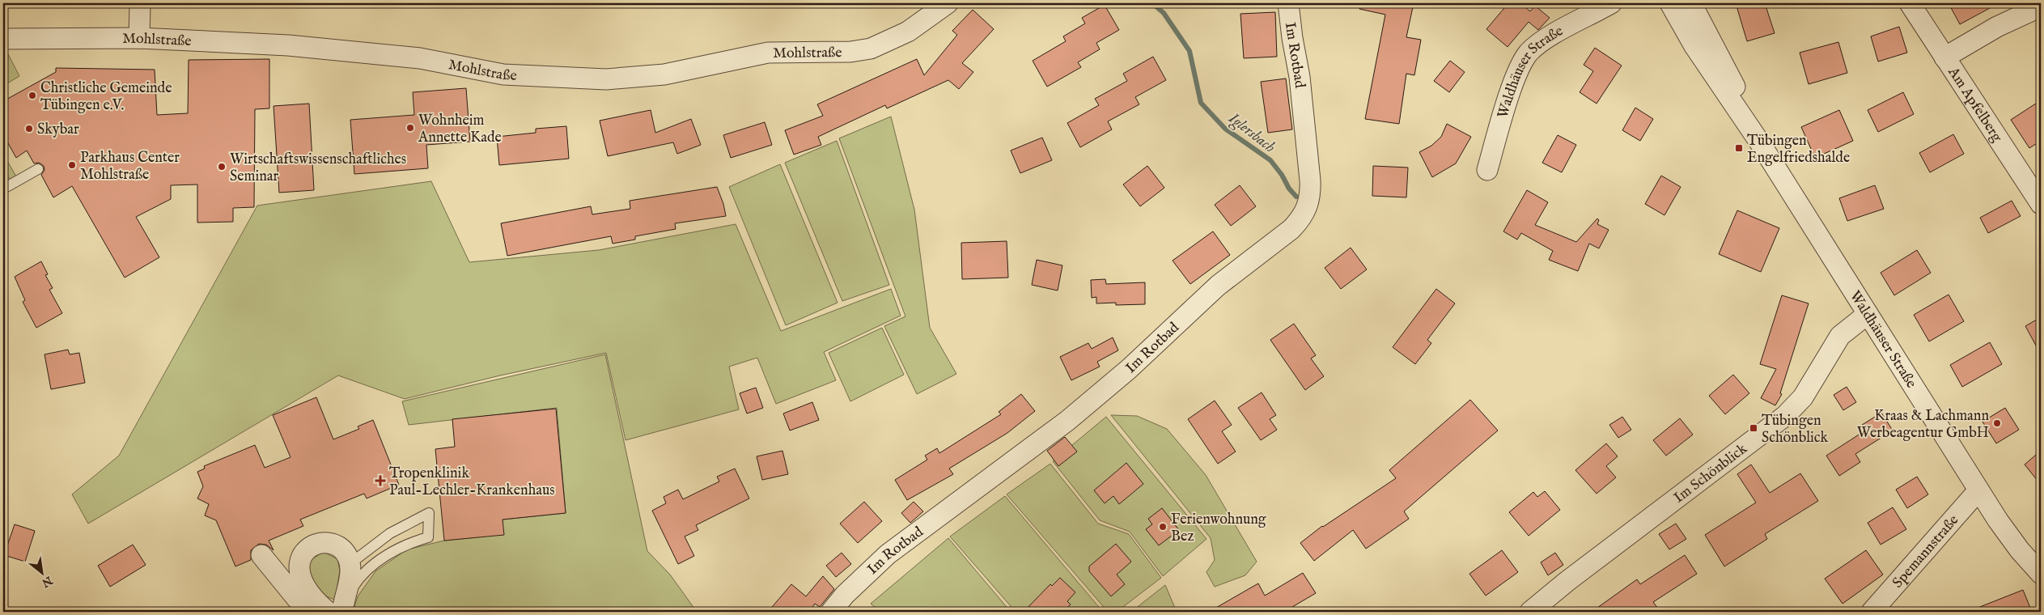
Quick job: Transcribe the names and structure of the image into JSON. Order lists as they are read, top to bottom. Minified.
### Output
{"streets":{"street":["Mohlstraße","Im Rotbad","Waldhäuser Straße","Am Apfelberg","Im Schönblick","Spemannstraße"]},"crossings":[["Waldhäuser Straße","Im Schönblick"],["Waldhäuser Straße","Spemannstraße"]],"water":["Iglersbach"],"places":{"other":["Christliche Gemeinde Tübingen e.V.","Wohnheim Annette Kade","Skybar","Parkhaus Center Mohlstraße","Wirtschaftswissenschaftliches Seminar","Kraas & Lachmann Werbeagentur GmbH","Ferienwohnung Bez"],"transit":["Tübingen Engelfriedshalde","Tübingen Schönblick"],"health":["Tropenklinik Paul-Lechler-Krankenhaus"]},"north":"bottom right"}
